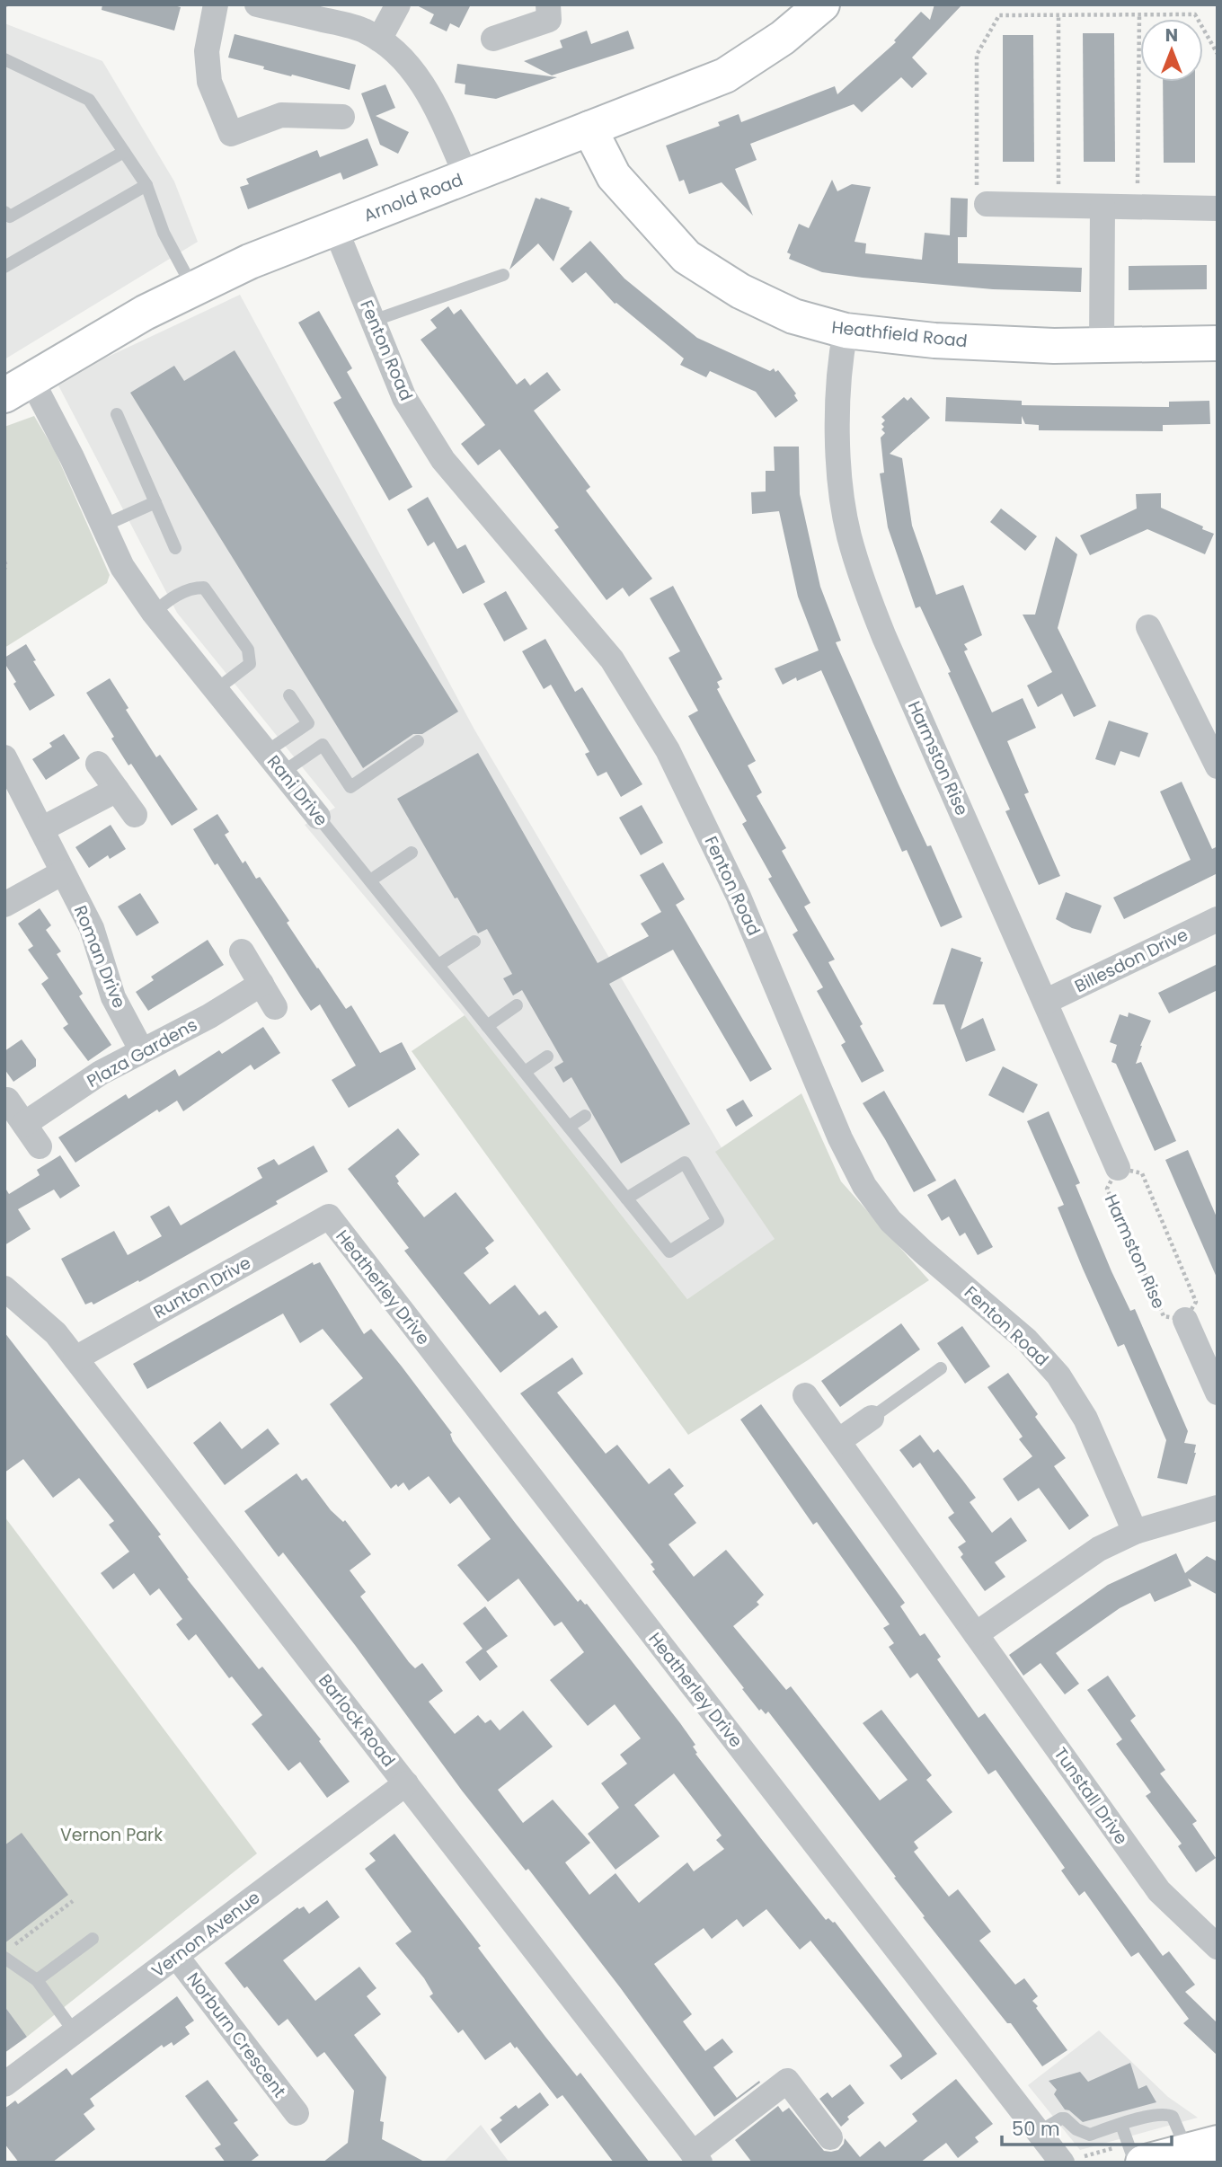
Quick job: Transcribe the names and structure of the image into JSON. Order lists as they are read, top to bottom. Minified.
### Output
{"streets":{"main road":["Arnold Road","Heathfield Road"],"street":["Fenton Road","Harmston Rise","Rani Drive","Roman Drive","Billesdon Drive","Plaza Gardens","Runton Drive","Heatherley Drive","Barlock Road","Tunstall Drive","Vernon Avenue","Norburn Crescent"]},"crossings":[["Arnold Road","Heathfield Road"],["Arnold Road","Fenton Road"],["Arnold Road","Rani Drive"],["Heathfield Road","Harmston Rise"],["Harmston Rise","Billesdon Drive"],["Roman Drive","Plaza Gardens"],["Runton Drive","Heatherley Drive"],["Runton Drive","Barlock Road"],["Barlock Road","Vernon Avenue"],["Vernon Avenue","Norburn Crescent"]],"parks":["Vernon Park"],"scale_bar":"50 m","north":"top"}
